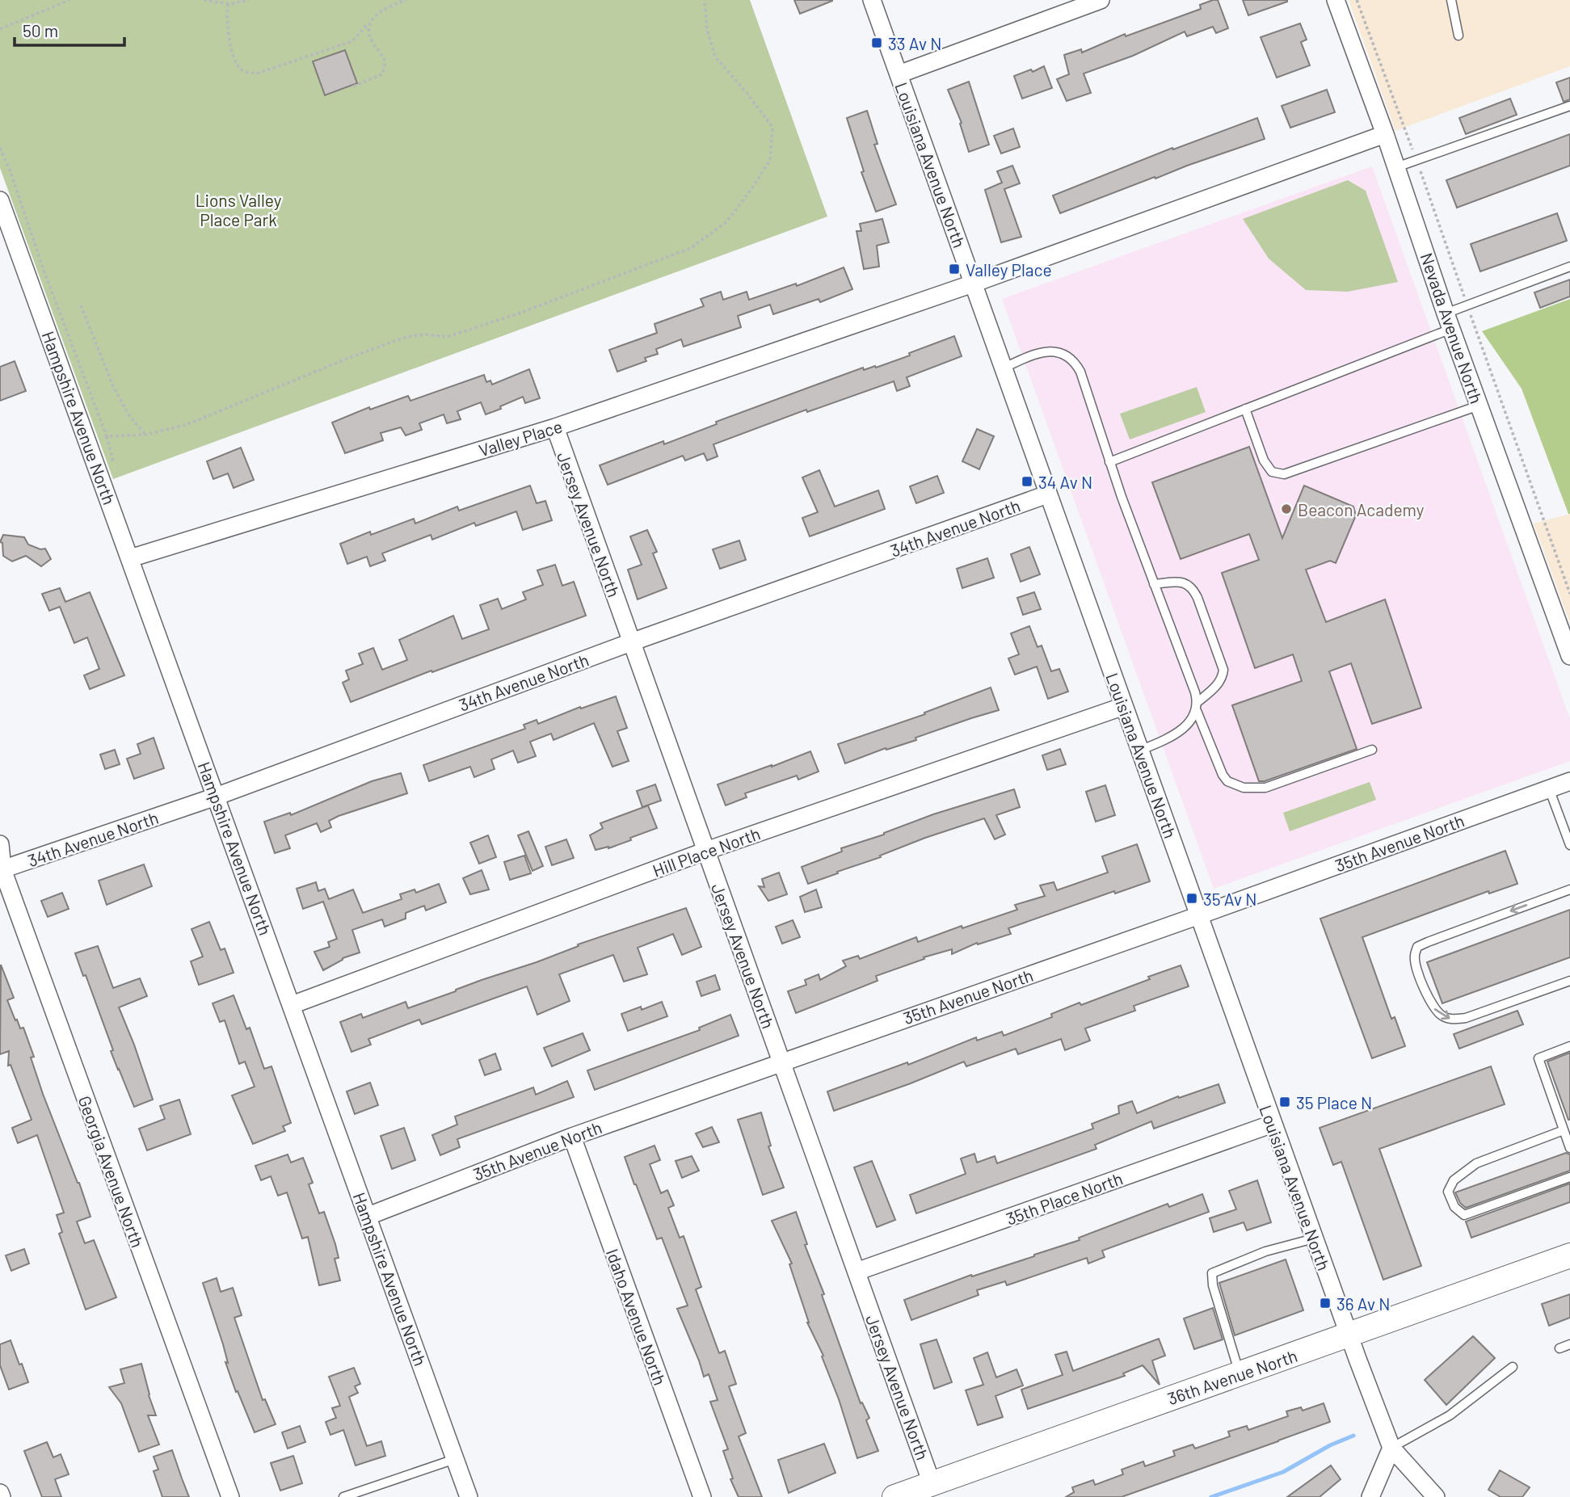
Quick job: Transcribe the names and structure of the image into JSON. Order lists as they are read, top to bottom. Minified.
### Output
{"streets":{"street":["Louisiana Avenue North","Nevada Avenue North","Hampshire Avenue North","Valley Place","Jersey Avenue North","34th Avenue North","35th Avenue North","Hill Place North","Georgia Avenue North","35th Place North","Idaho Avenue North","36th Avenue North"]},"crossings":[["Louisiana Avenue North","Valley Place"],["Louisiana Avenue North","34th Avenue North"],["Louisiana Avenue North","35th Avenue North"],["Louisiana Avenue North","Hill Place North"],["Louisiana Avenue North","35th Place North"],["Louisiana Avenue North","36th Avenue North"],["Nevada Avenue North","Valley Place"],["Hampshire Avenue North","Valley Place"],["Hampshire Avenue North","34th Avenue North"],["Hampshire Avenue North","35th Avenue North"],["Hampshire Avenue North","Hill Place North"],["Valley Place","Jersey Avenue North"],["Jersey Avenue North","34th Avenue North"],["Jersey Avenue North","35th Avenue North"],["Jersey Avenue North","Hill Place North"],["Jersey Avenue North","35th Place North"],["Jersey Avenue North","36th Avenue North"],["34th Avenue North","Georgia Avenue North"],["35th Avenue North","Idaho Avenue North"]],"parks":["Lions Valley Place Park"],"places":{"transit":["33 Av N","Valley Place","34 Av N","35 Av N","35 Place N","36 Av N"],"other":["Beacon Academy"]},"scale_bar":"50 m"}
